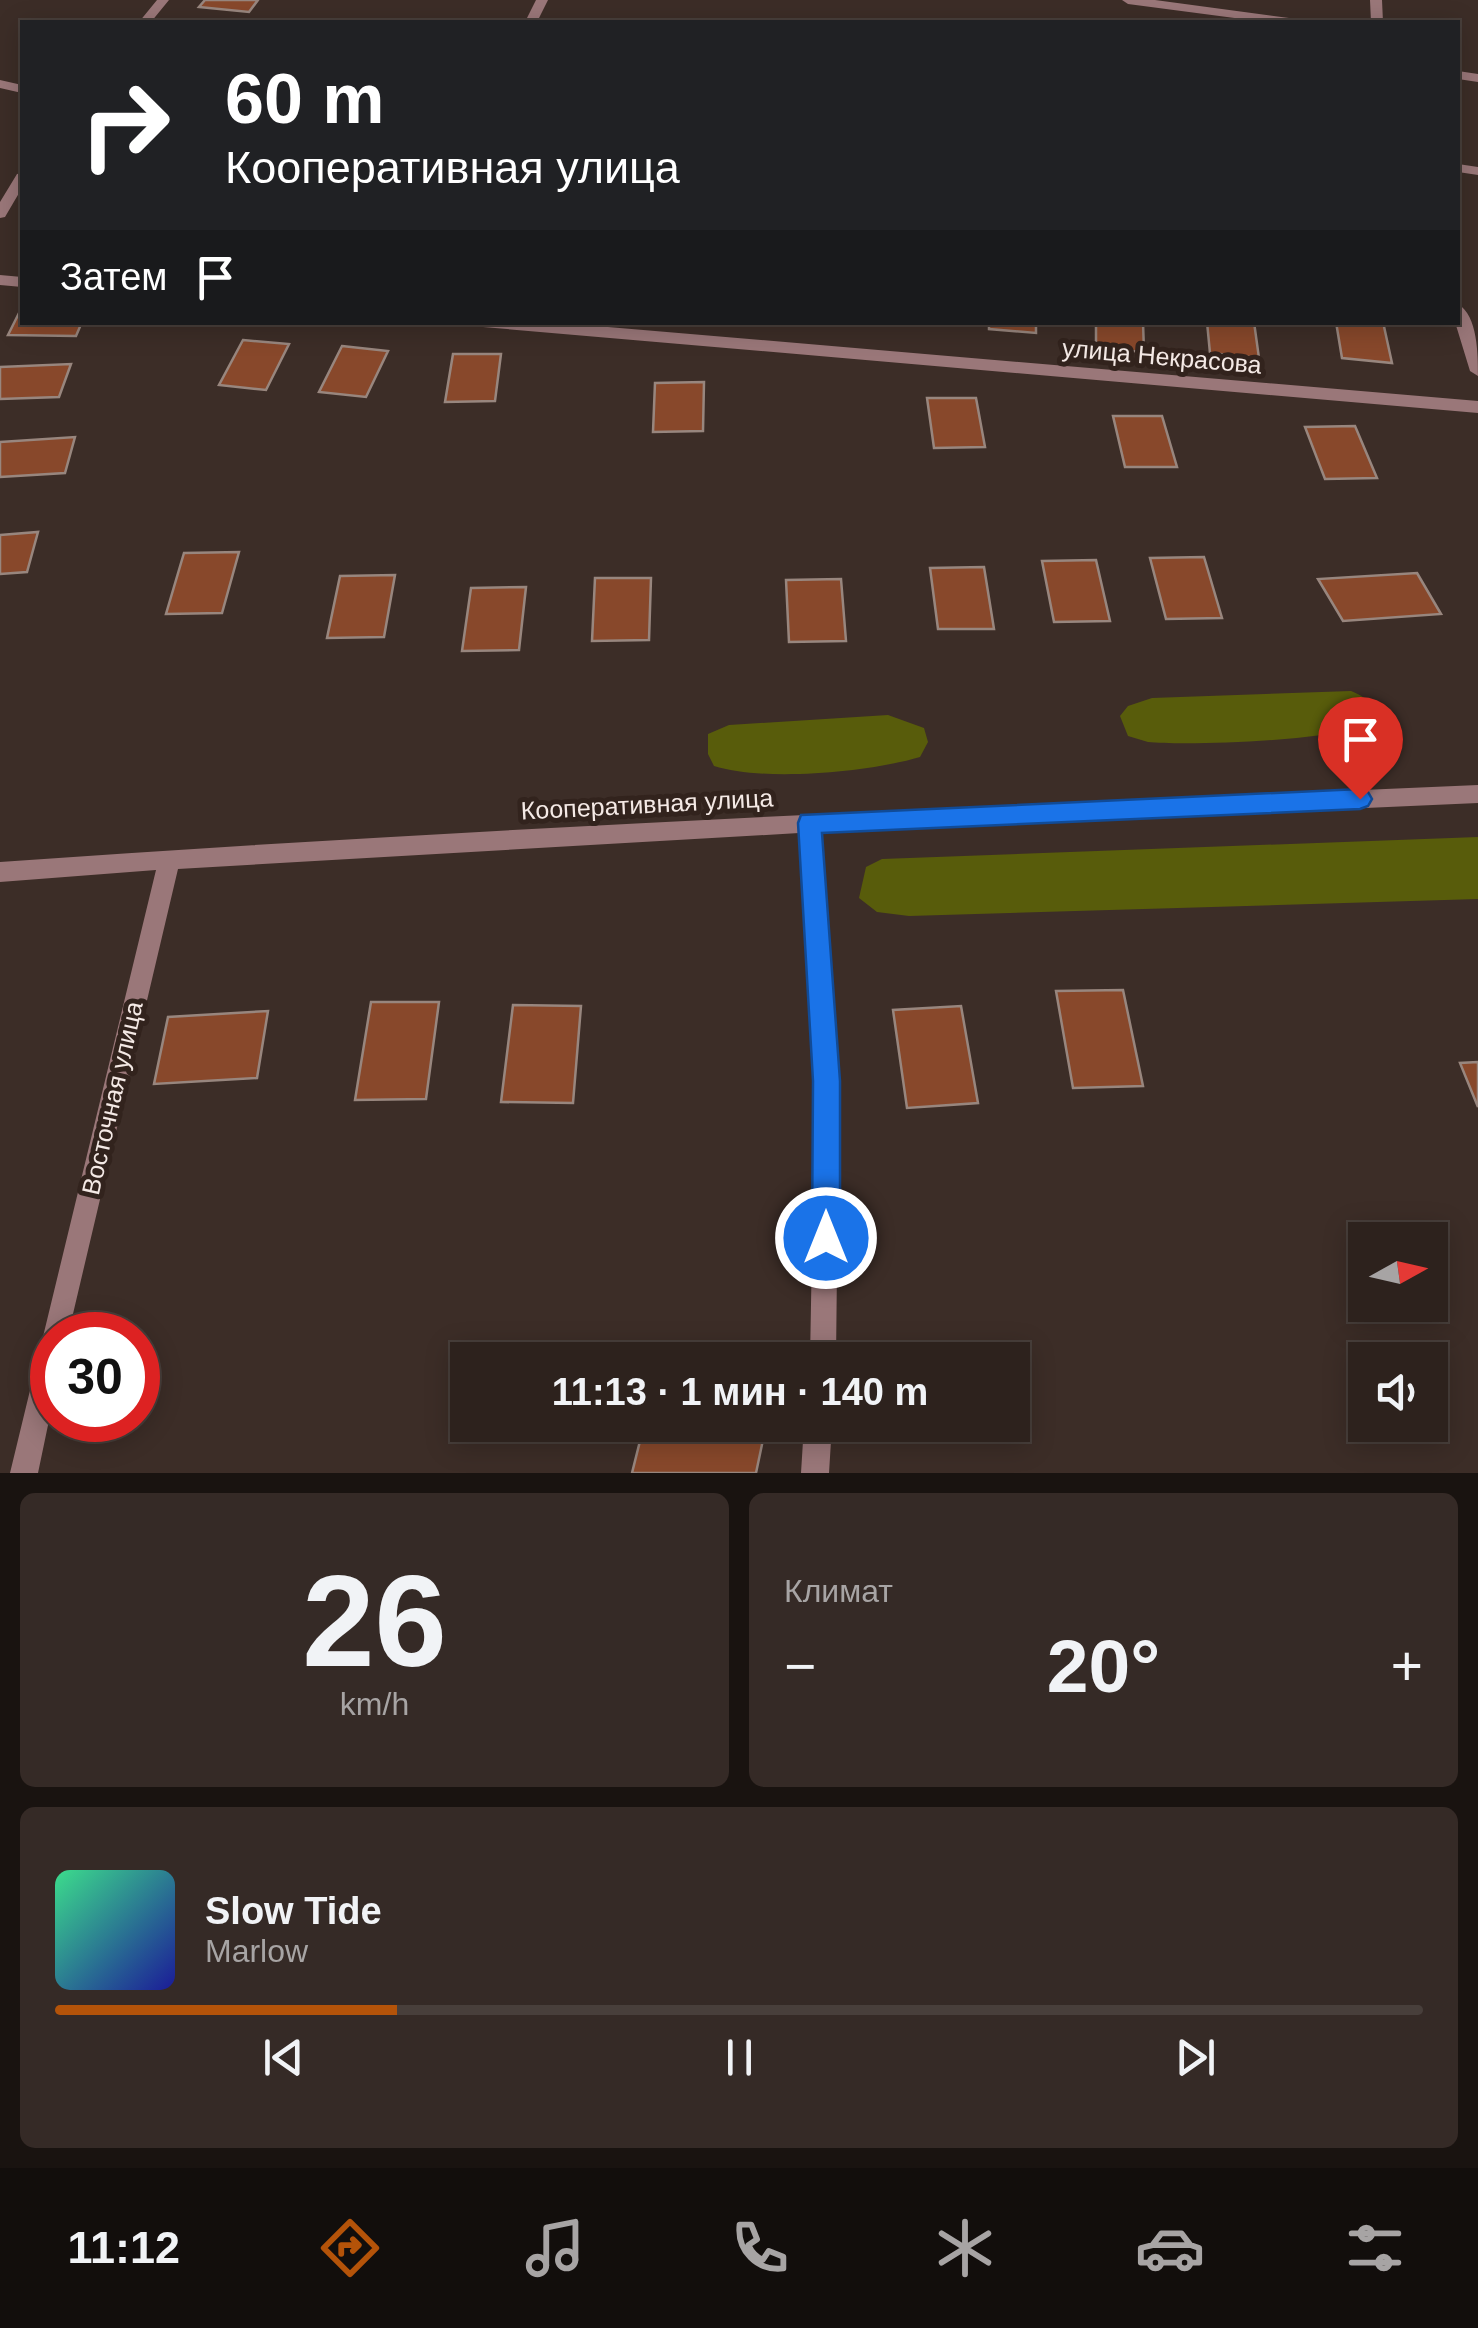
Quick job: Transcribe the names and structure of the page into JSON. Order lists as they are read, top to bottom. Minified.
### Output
{"streets":{"street":["улица Некрасова","Кооперативная улица","Восточная улица"]},"crossings":[["Кооперативная улица","Восточная улица"]],"north":"right","page":{"turn":["60 m","Кооперативная улица"],"then":"Затем","limit":"30","trip":"11:13 · 1 мин · 140 m","tile":[["26","km/h"],"Климат"],"heat":["−","20°","+"],"song":["Slow Tide","Marlow"],"tabs":"11:12"}}
